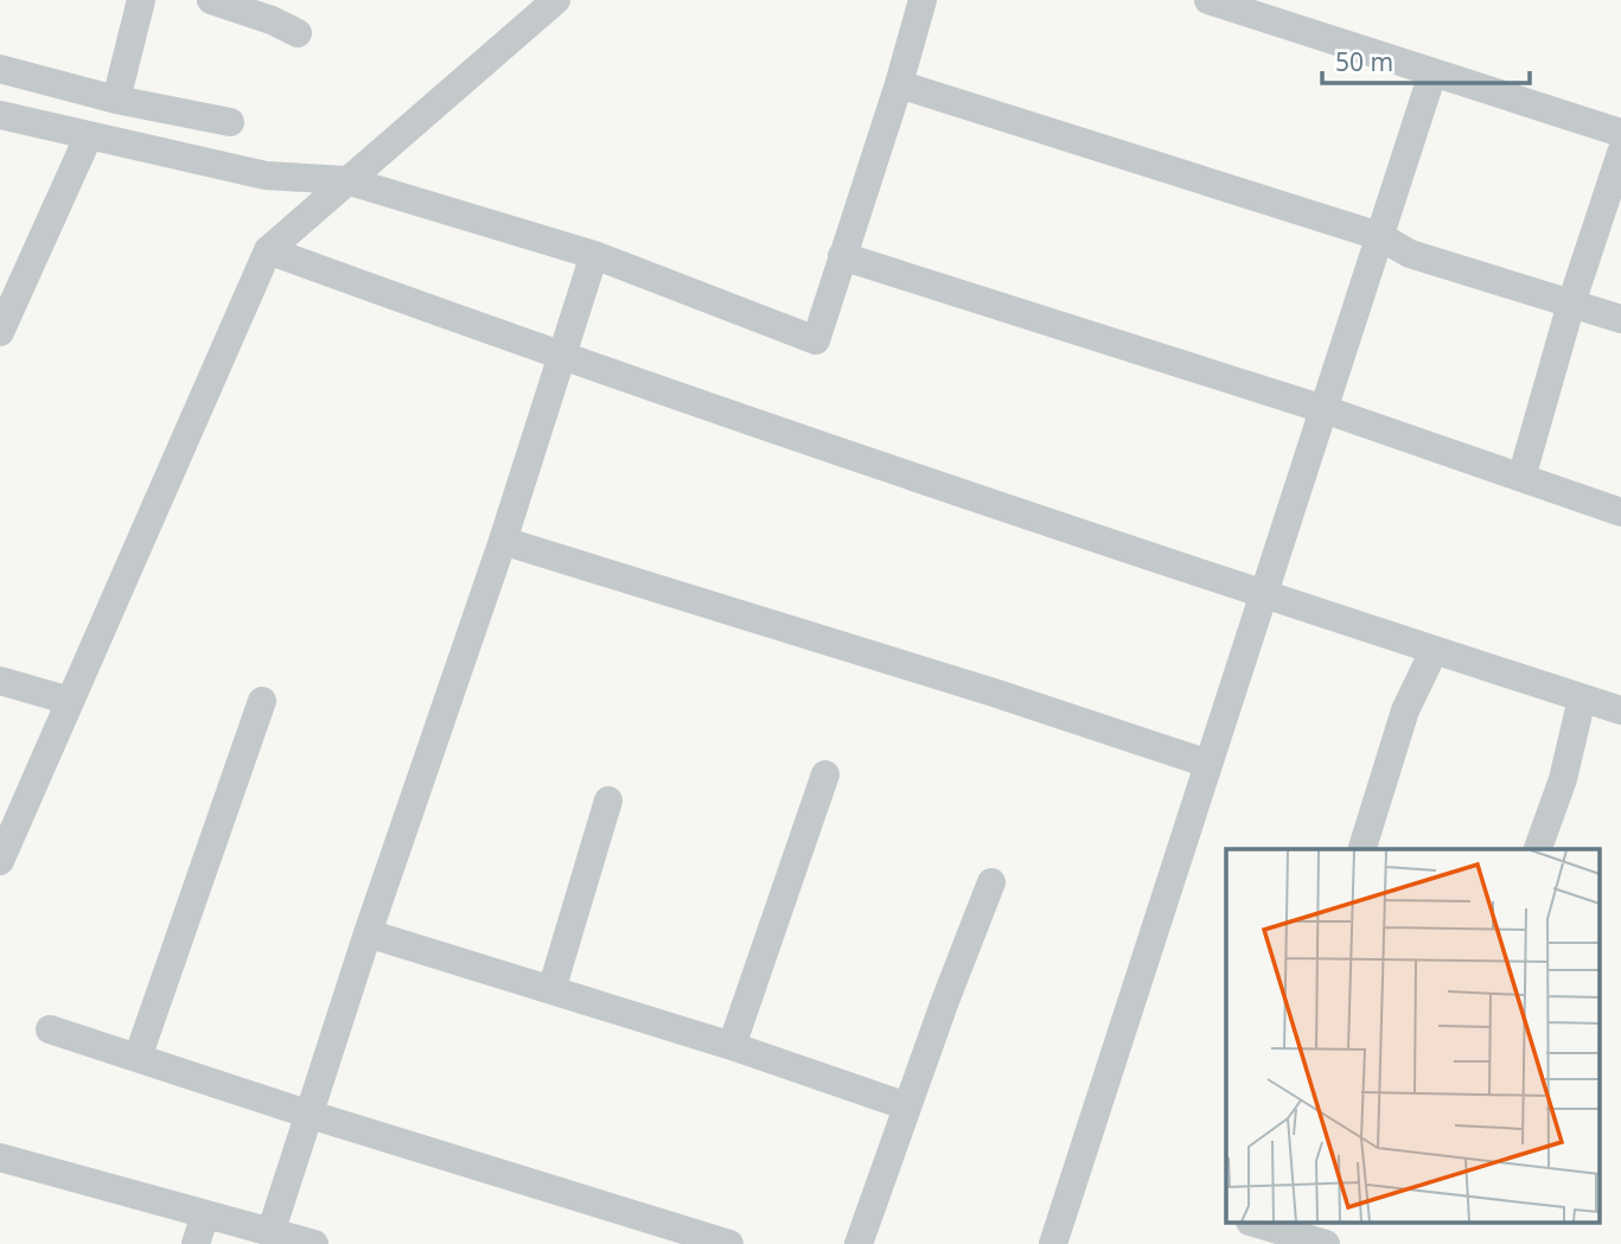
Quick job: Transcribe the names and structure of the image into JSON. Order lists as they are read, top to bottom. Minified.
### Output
{"scale_bar":"50 m"}
